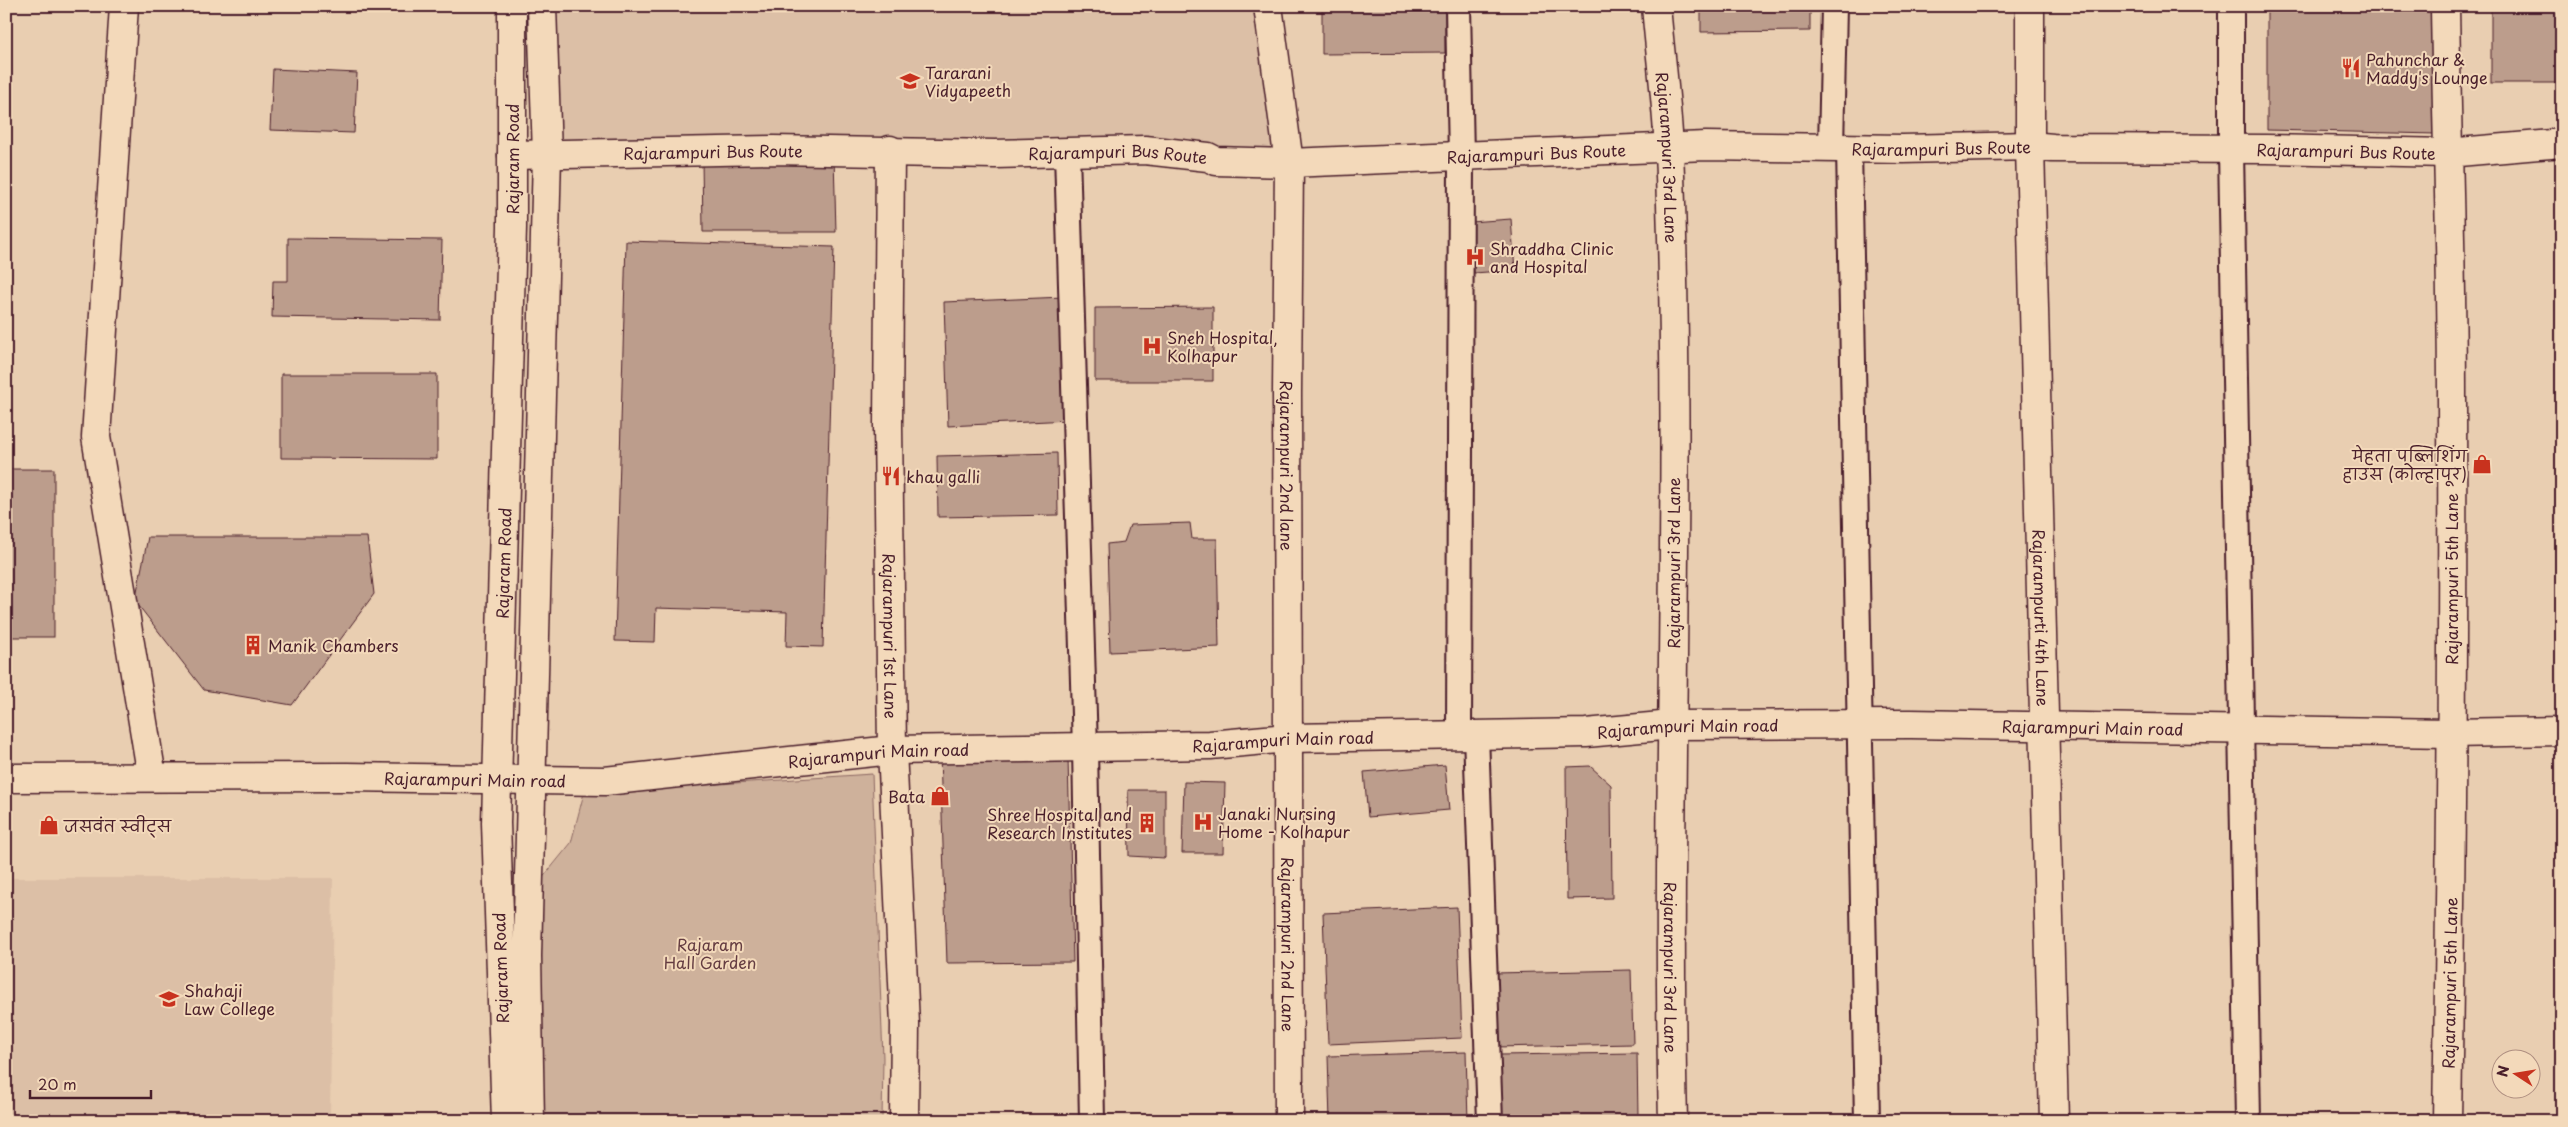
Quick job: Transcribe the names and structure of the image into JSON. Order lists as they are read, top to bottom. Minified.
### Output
{"streets":{"street":["Rajarampuri Bus Route","Rajarampuri 3rd Lane","Rajaram Road","Rajarampuri 2nd lane","Rajarampuri 5th Lane","Rajarampurti 4th Lane","Rajarampuri 1st Lane","Rajarampuri Main road","Rajarampuri 2nd Lane"]},"crossings":[["Rajarampuri Bus Route","Rajarampuri 3rd Lane"],["Rajarampuri Bus Route","Rajaram Road"],["Rajarampuri Bus Route","Rajarampuri 2nd lane"],["Rajarampuri Bus Route","Rajarampuri 5th Lane"],["Rajarampuri Bus Route","Rajarampurti 4th Lane"],["Rajarampuri Bus Route","Rajarampuri 1st Lane"],["Rajarampuri 3rd Lane","Rajarampuri Main road"],["Rajaram Road","Rajarampuri Main road"],["Rajarampuri 2nd lane","Rajarampuri Main road"],["Rajarampuri 2nd lane","Rajarampuri 2nd Lane"],["Rajarampuri 5th Lane","Rajarampuri Main road"],["Rajarampurti 4th Lane","Rajarampuri Main road"],["Rajarampuri 1st Lane","Rajarampuri Main road"],["Rajarampuri Main road","Rajarampuri 2nd Lane"]],"parks":["Rajaram Hall Garden"],"places":{"restaurant":["Pahunchar & Maddy's Lounge","khau galli"],"school or university":["Tararani Vidyapeeth","Shahaji Law College"],"hospital":["Shraddha Clinic and Hospital","Sneh Hospital, Kolhapur","Janaki Nursing Home - Kolhapur"],"shop":["मेहता पब्लिशिंग हाउस (कोल्हापूर)","Bata","जसवंत स्वीट्स"],"building":["Manik Chambers","Shree Hospital and Research Institutes"]},"scale_bar":"20 m","north":"left"}
